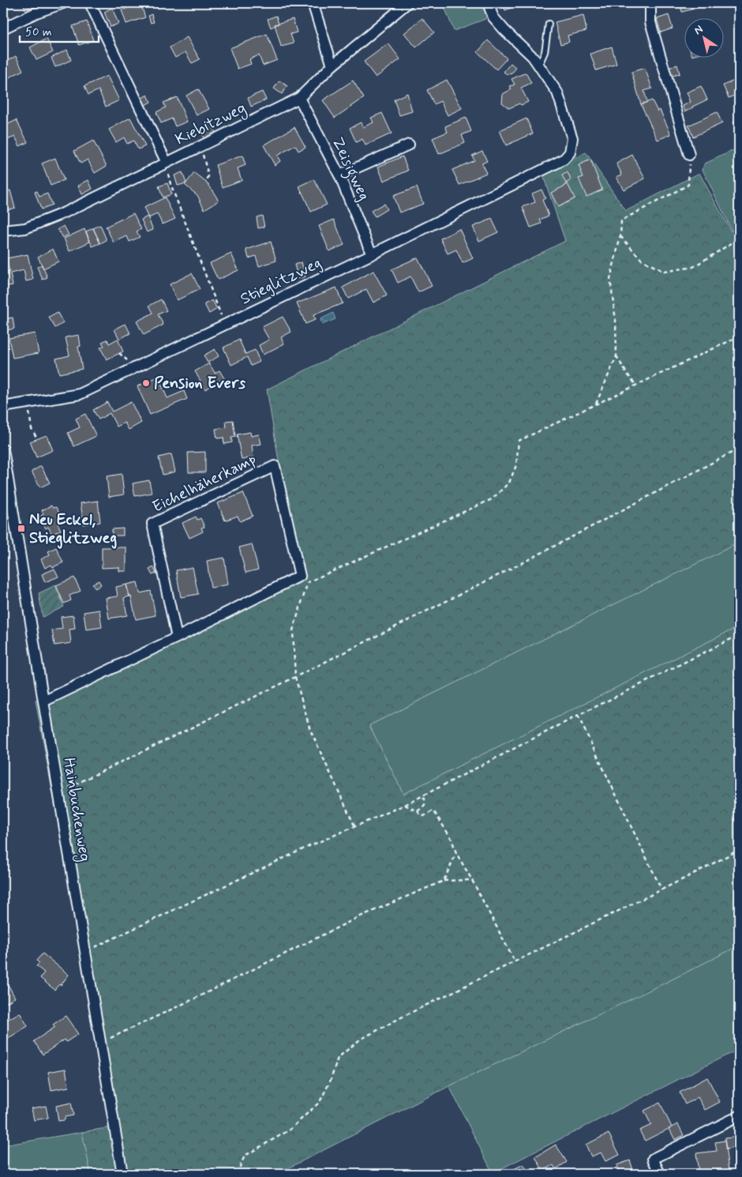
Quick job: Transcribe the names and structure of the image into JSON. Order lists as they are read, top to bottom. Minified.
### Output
{"streets":{"street":["Kiebitzweg","Zeisigweg","Stieglitzweg","Eichelhäherkamp","Hainbuchenweg"]},"crossings":[["Kiebitzweg","Zeisigweg"],["Zeisigweg","Stieglitzweg"],["Eichelhäherkamp","Hainbuchenweg"]],"places":{"other":["Pension Evers"],"transit":["Neu Eckel, Stieglitzweg"]},"scale_bar":"50 m","north":"top left"}
